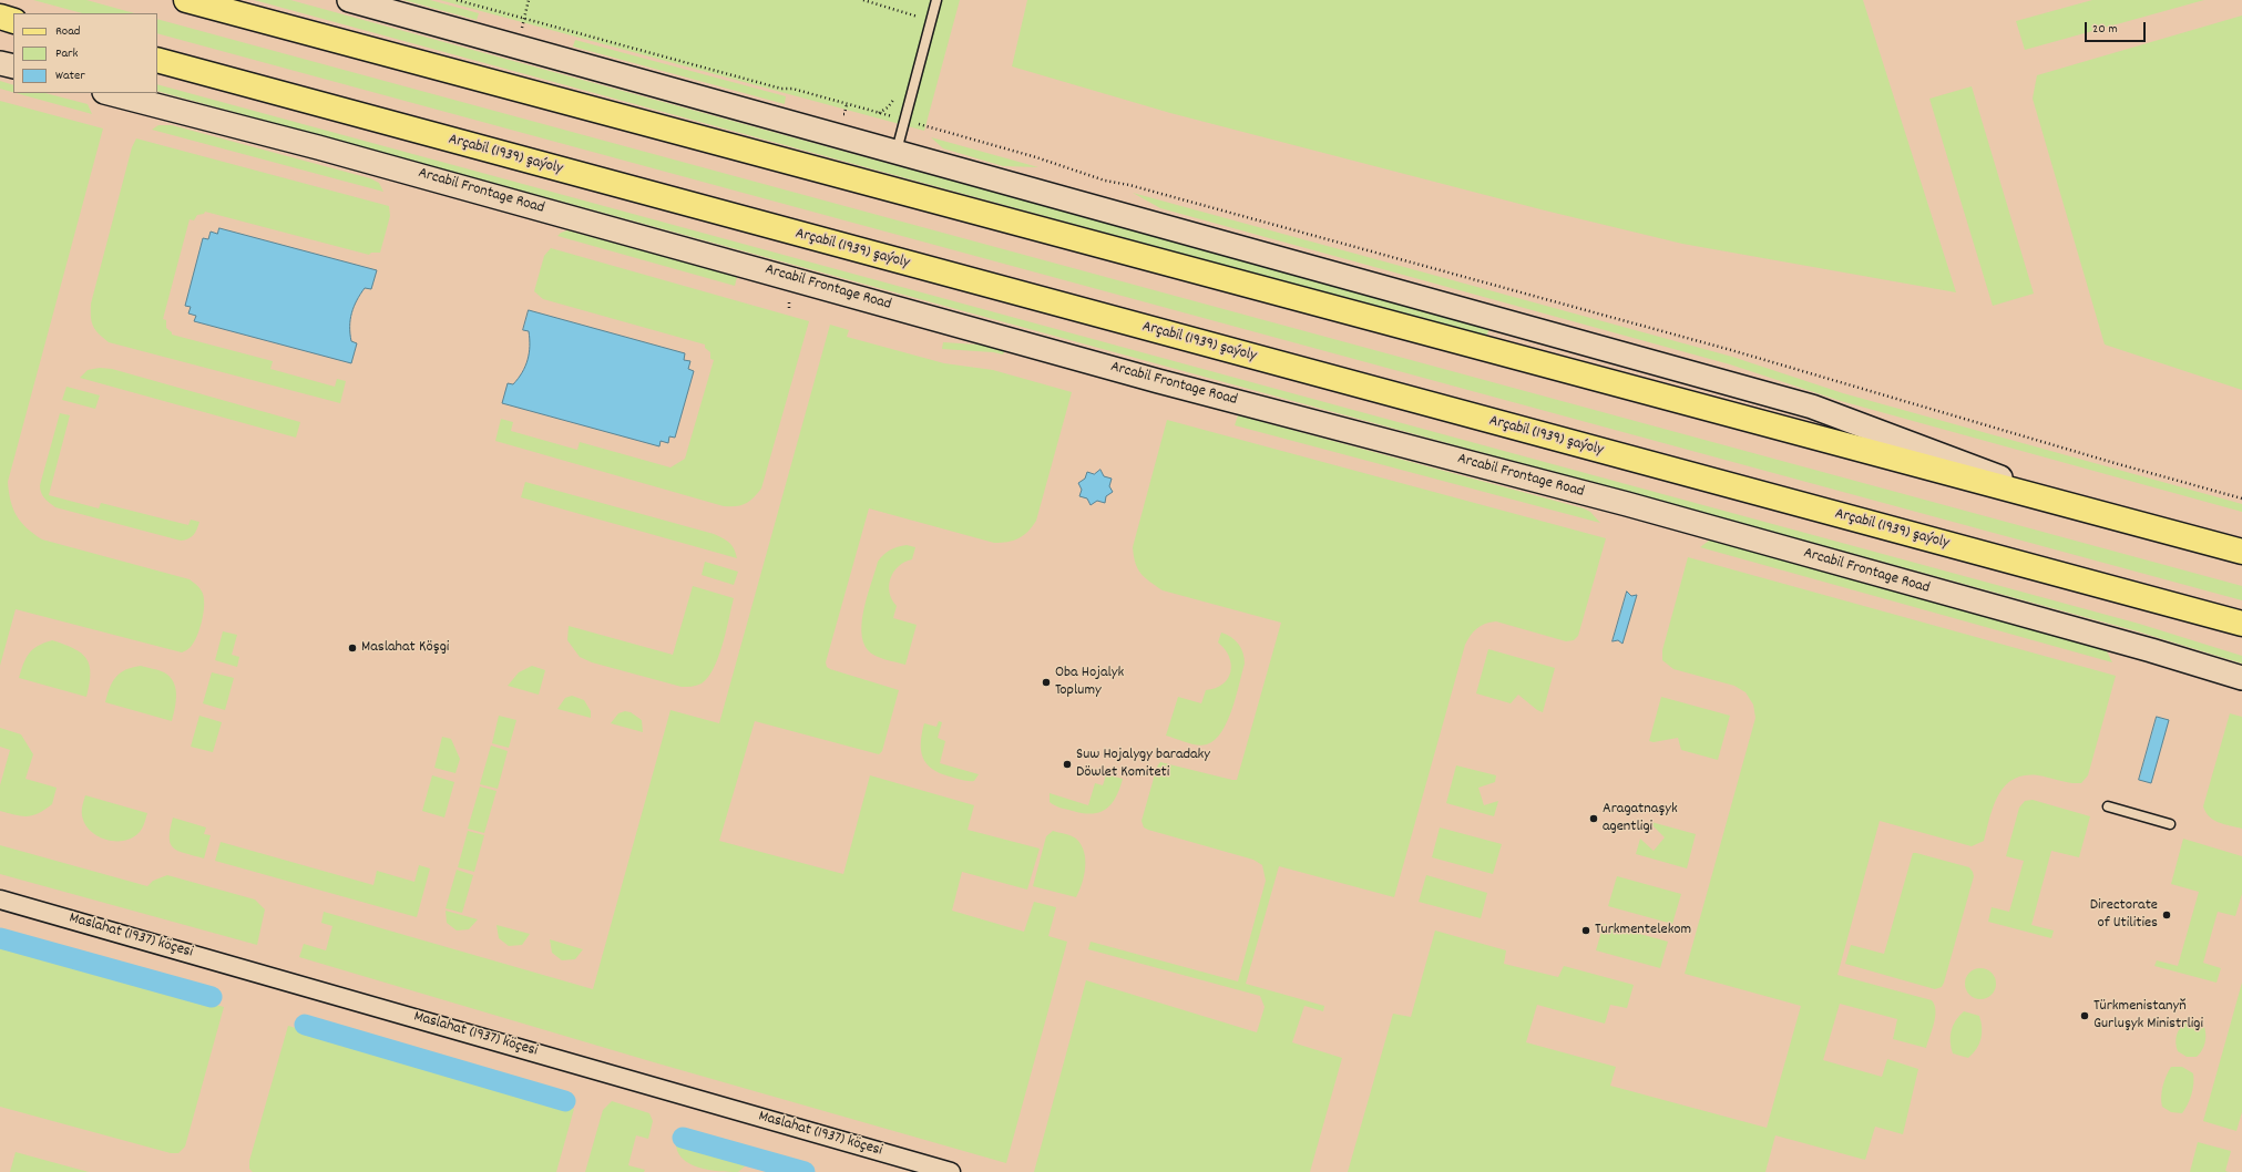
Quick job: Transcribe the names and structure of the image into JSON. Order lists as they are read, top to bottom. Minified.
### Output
{"streets":{"main road":["Arçabil (1939) şaýoly"],"street":["Arcabil Frontage Road","Maslahat (1937) köçesi"]},"places":["Maslahat Köşgi","Oba Hojalyk Toplumy","Suw Hojalygy baradaky Döwlet Komiteti","Aragatnaşyk agentligi","Directorate of Utilities","Turkmentelekom","Türkmenistanyň Gurluşyk Ministrligi"],"legend":["Road","Park","Water"],"scale_bar":"20 m"}
